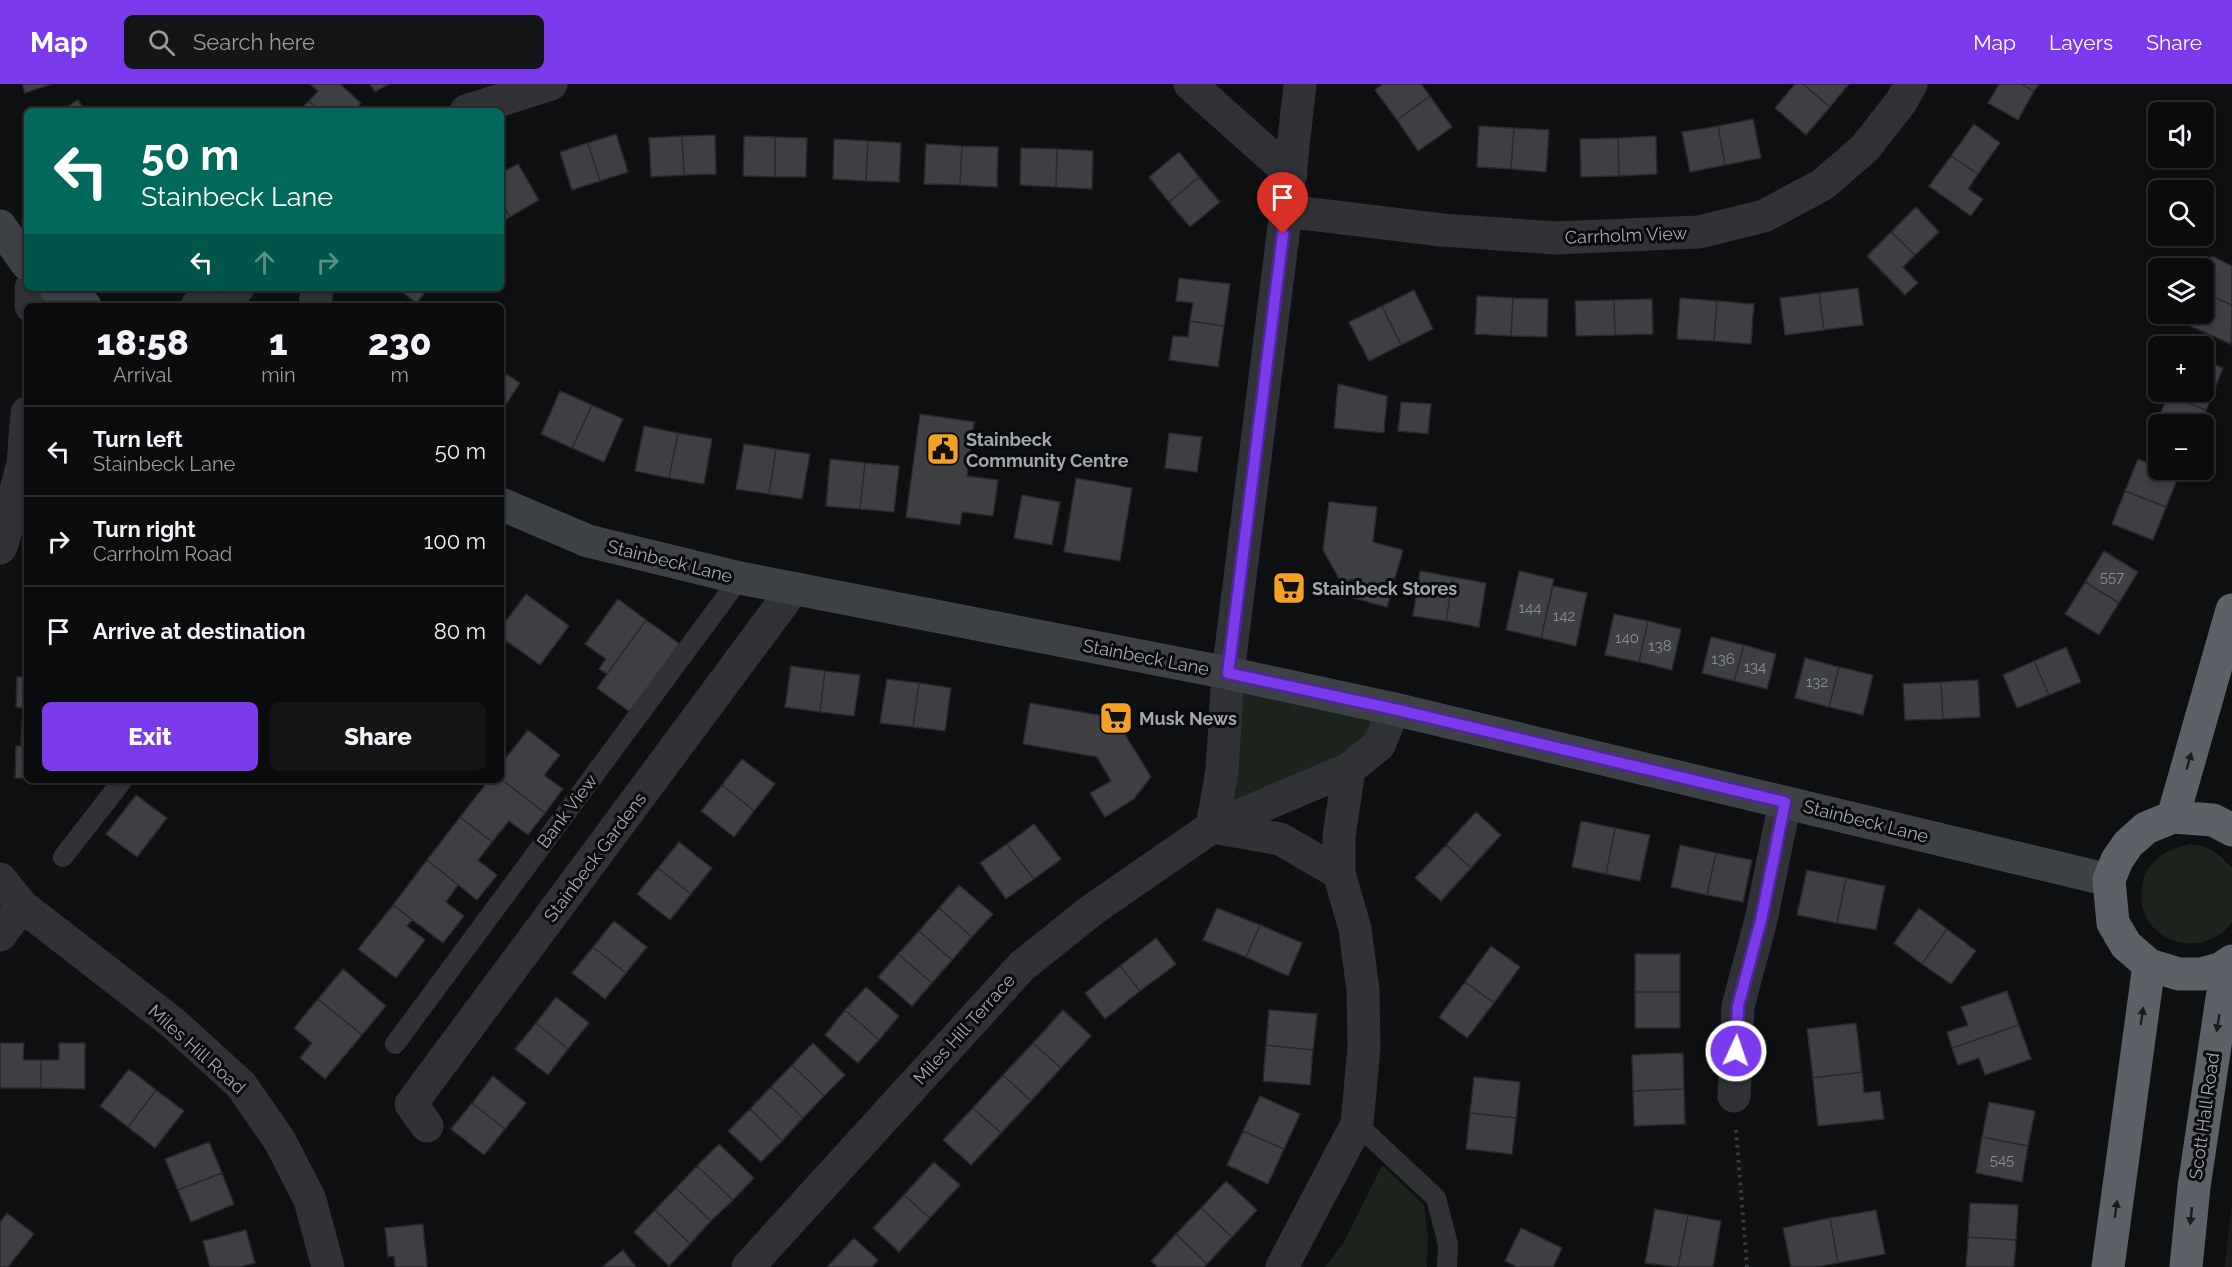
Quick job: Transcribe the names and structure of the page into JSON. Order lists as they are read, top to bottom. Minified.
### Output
{"streets":{"highway":["Scott Hall Road"],"street":["Carrholm View","Stainbeck Lane","Stainbeck Gardens","Miles Hill Terrace","Miles Hill Road"],"lane":["Bank View"]},"crossings":[["Stainbeck Lane","Bank View"],["Stainbeck Lane","Stainbeck Gardens"],["Stainbeck Lane","Miles Hill Terrace"]],"places":{"public building":["Stainbeck Community Centre"],"supermarket":["Stainbeck Stores","Musk News"]},"house_numbers":["557","144","142","140","138","136","134","132","545"],"page":{"header":"Map","search":"Search here","nav":["Map","Layers","Share"],"map_buttons":["+","−"],"turn":["50 m","Stainbeck Lane"],"eta":["18:58","Arrival","1","min","230","m"],"list":[{"name":"Turn left","note":"Stainbeck Lane","value":"50 m"},{"name":"Turn right","note":"Carrholm Road","value":"100 m"},{"name":"Arrive at destination","value":"80 m"}],"buttons":["Exit","Share"]}}
